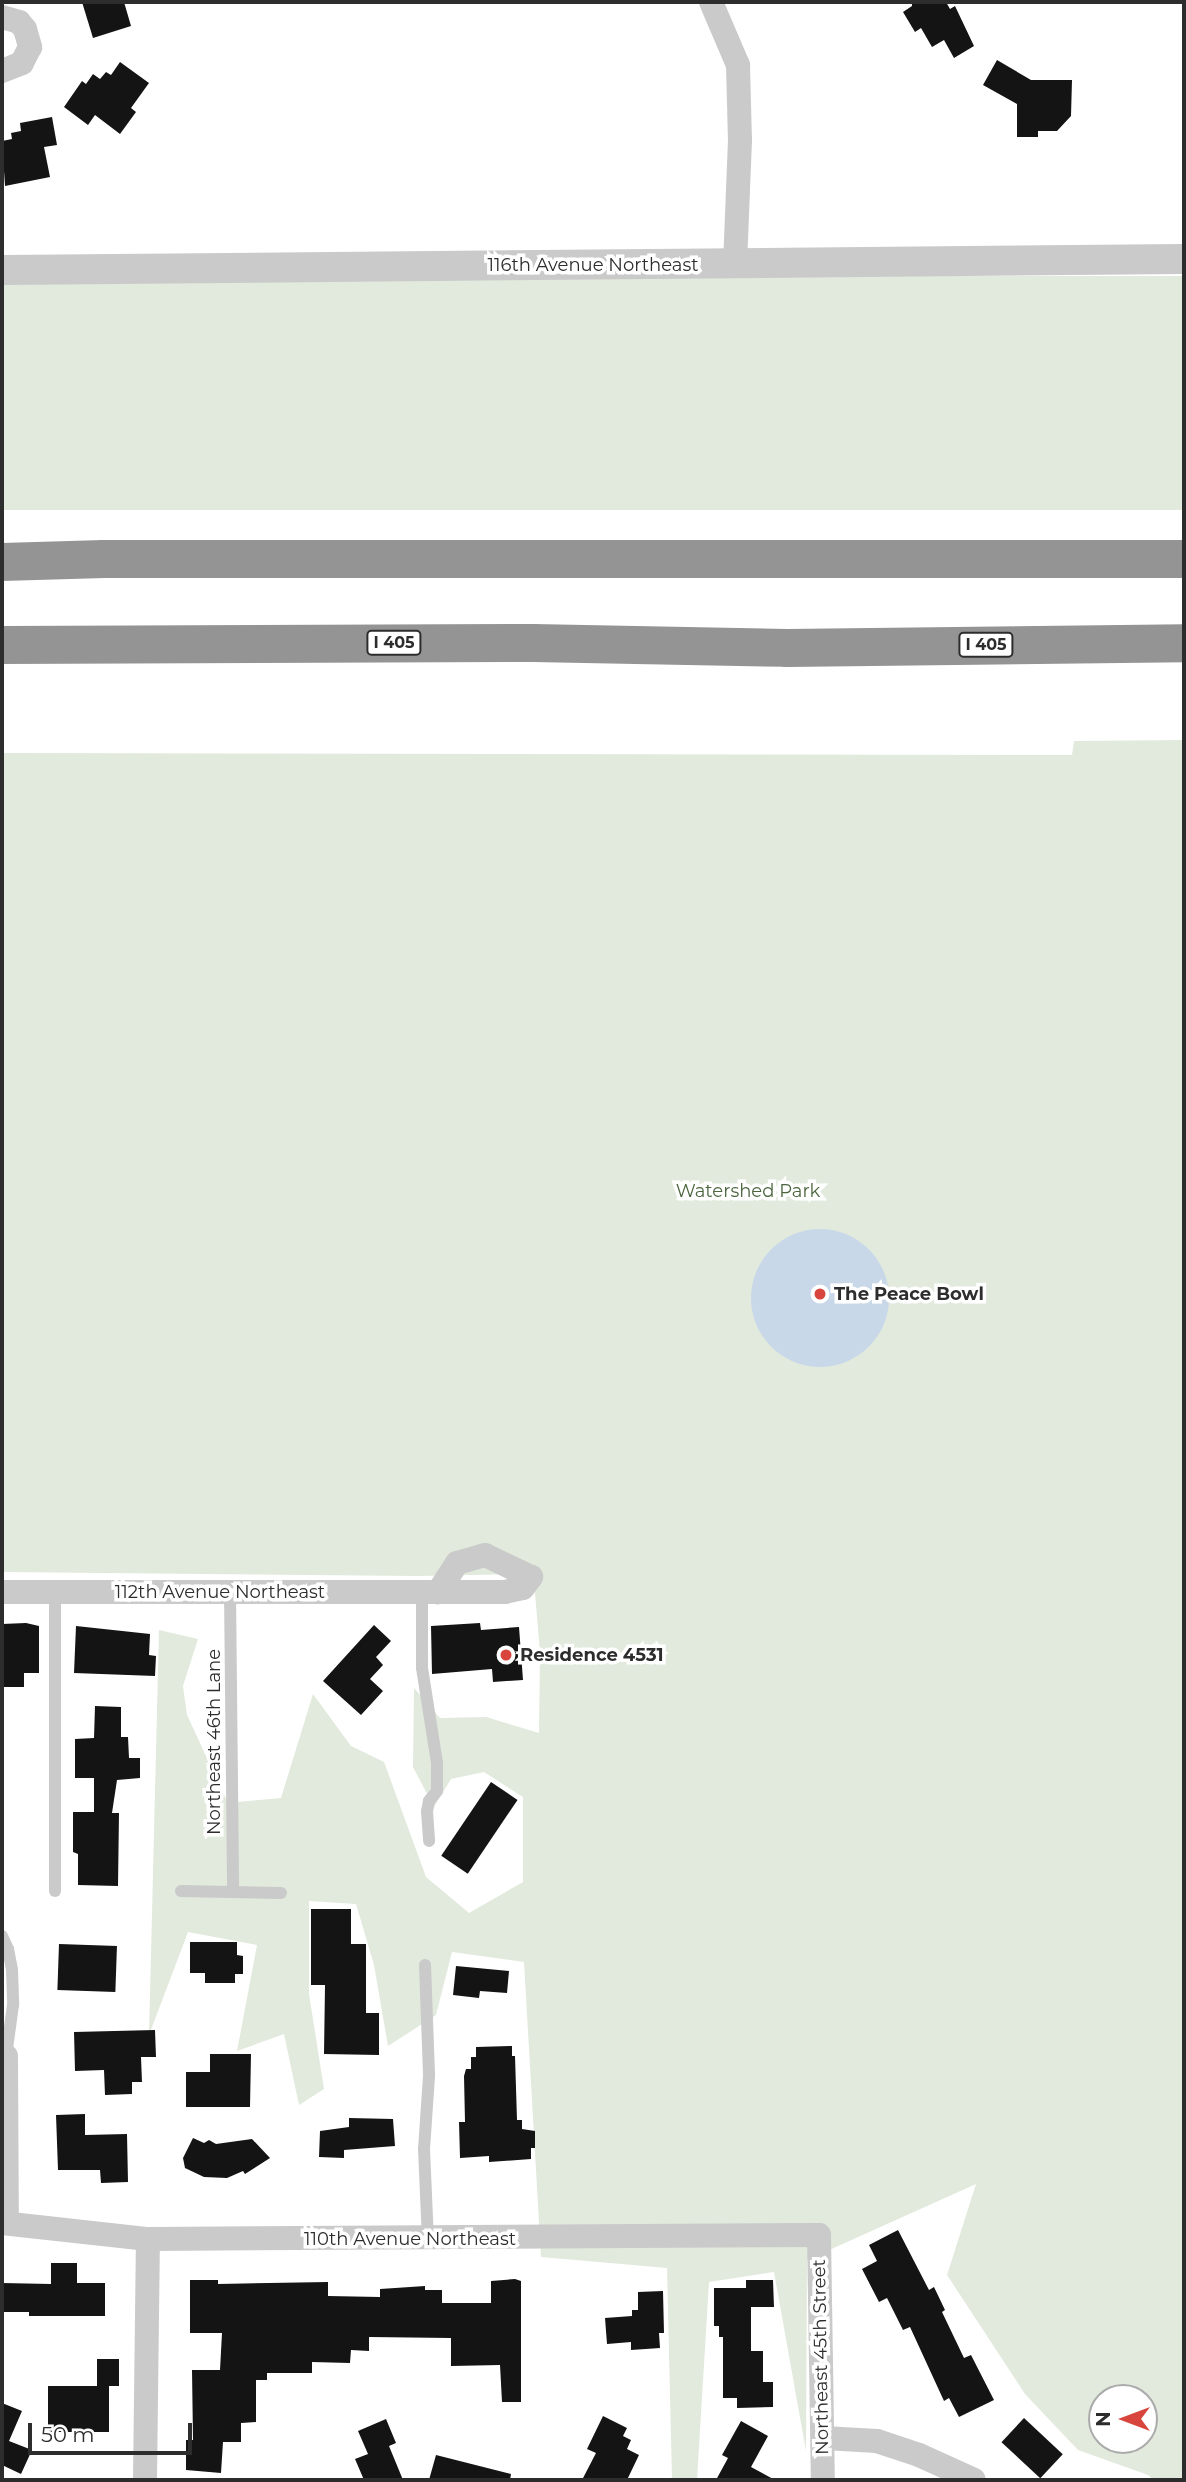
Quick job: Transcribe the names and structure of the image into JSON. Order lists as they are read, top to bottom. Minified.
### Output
{"streets":{"highway":["I 405"],"street":["116th Avenue Northeast","112th Avenue Northeast","110th Avenue Northeast","Northeast 45th Street"],"lane":["Northeast 46th Lane"]},"crossings":[["112th Avenue Northeast","Northeast 46th Lane"],["110th Avenue Northeast","Northeast 45th Street"]],"parks":["Watershed Park"],"places":["The Peace Bowl","Residence 4531"],"scale_bar":"50 m","north":"left"}
